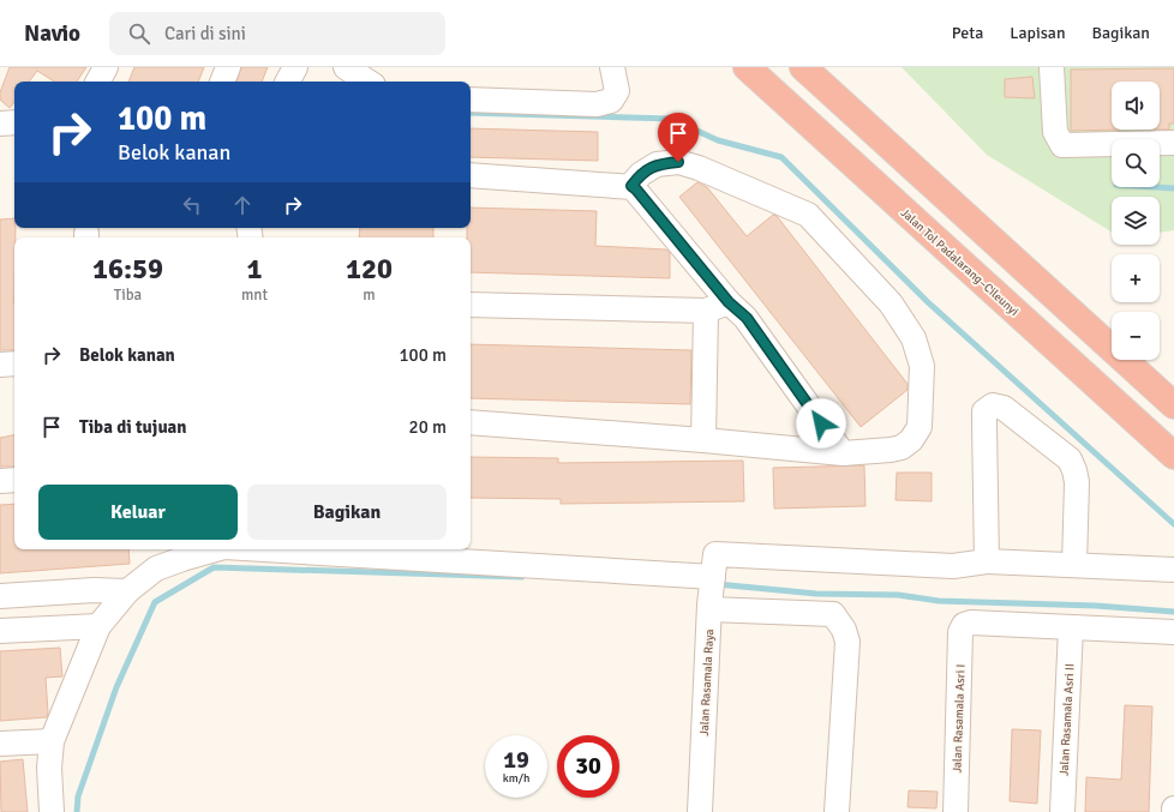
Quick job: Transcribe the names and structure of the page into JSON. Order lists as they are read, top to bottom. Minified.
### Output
{"streets":{"highway":["Jalan Tol Padalarang–Cileunyi"],"street":["Jalan Rasamala Raya","Jalan Rasamala Asri I","Jalan Rasamala Asri II"]},"crossings":[["Jalan Rasamala Asri I","Jalan Rasamala Asri II"]],"page":{"header":"Navio","search":"Cari di sini","nav":["Peta","Lapisan","Bagikan"],"map_buttons":["+","−"],"turn":["100 m","Belok kanan"],"eta":["16:59","Tiba","1","mnt","120","m"],"list":[{"name":"Belok kanan","value":"100 m"},{"name":"Tiba di tujuan","value":"20 m"}],"buttons":["Keluar","Bagikan"],"speed":"19 km/h","limit":"30"}}
